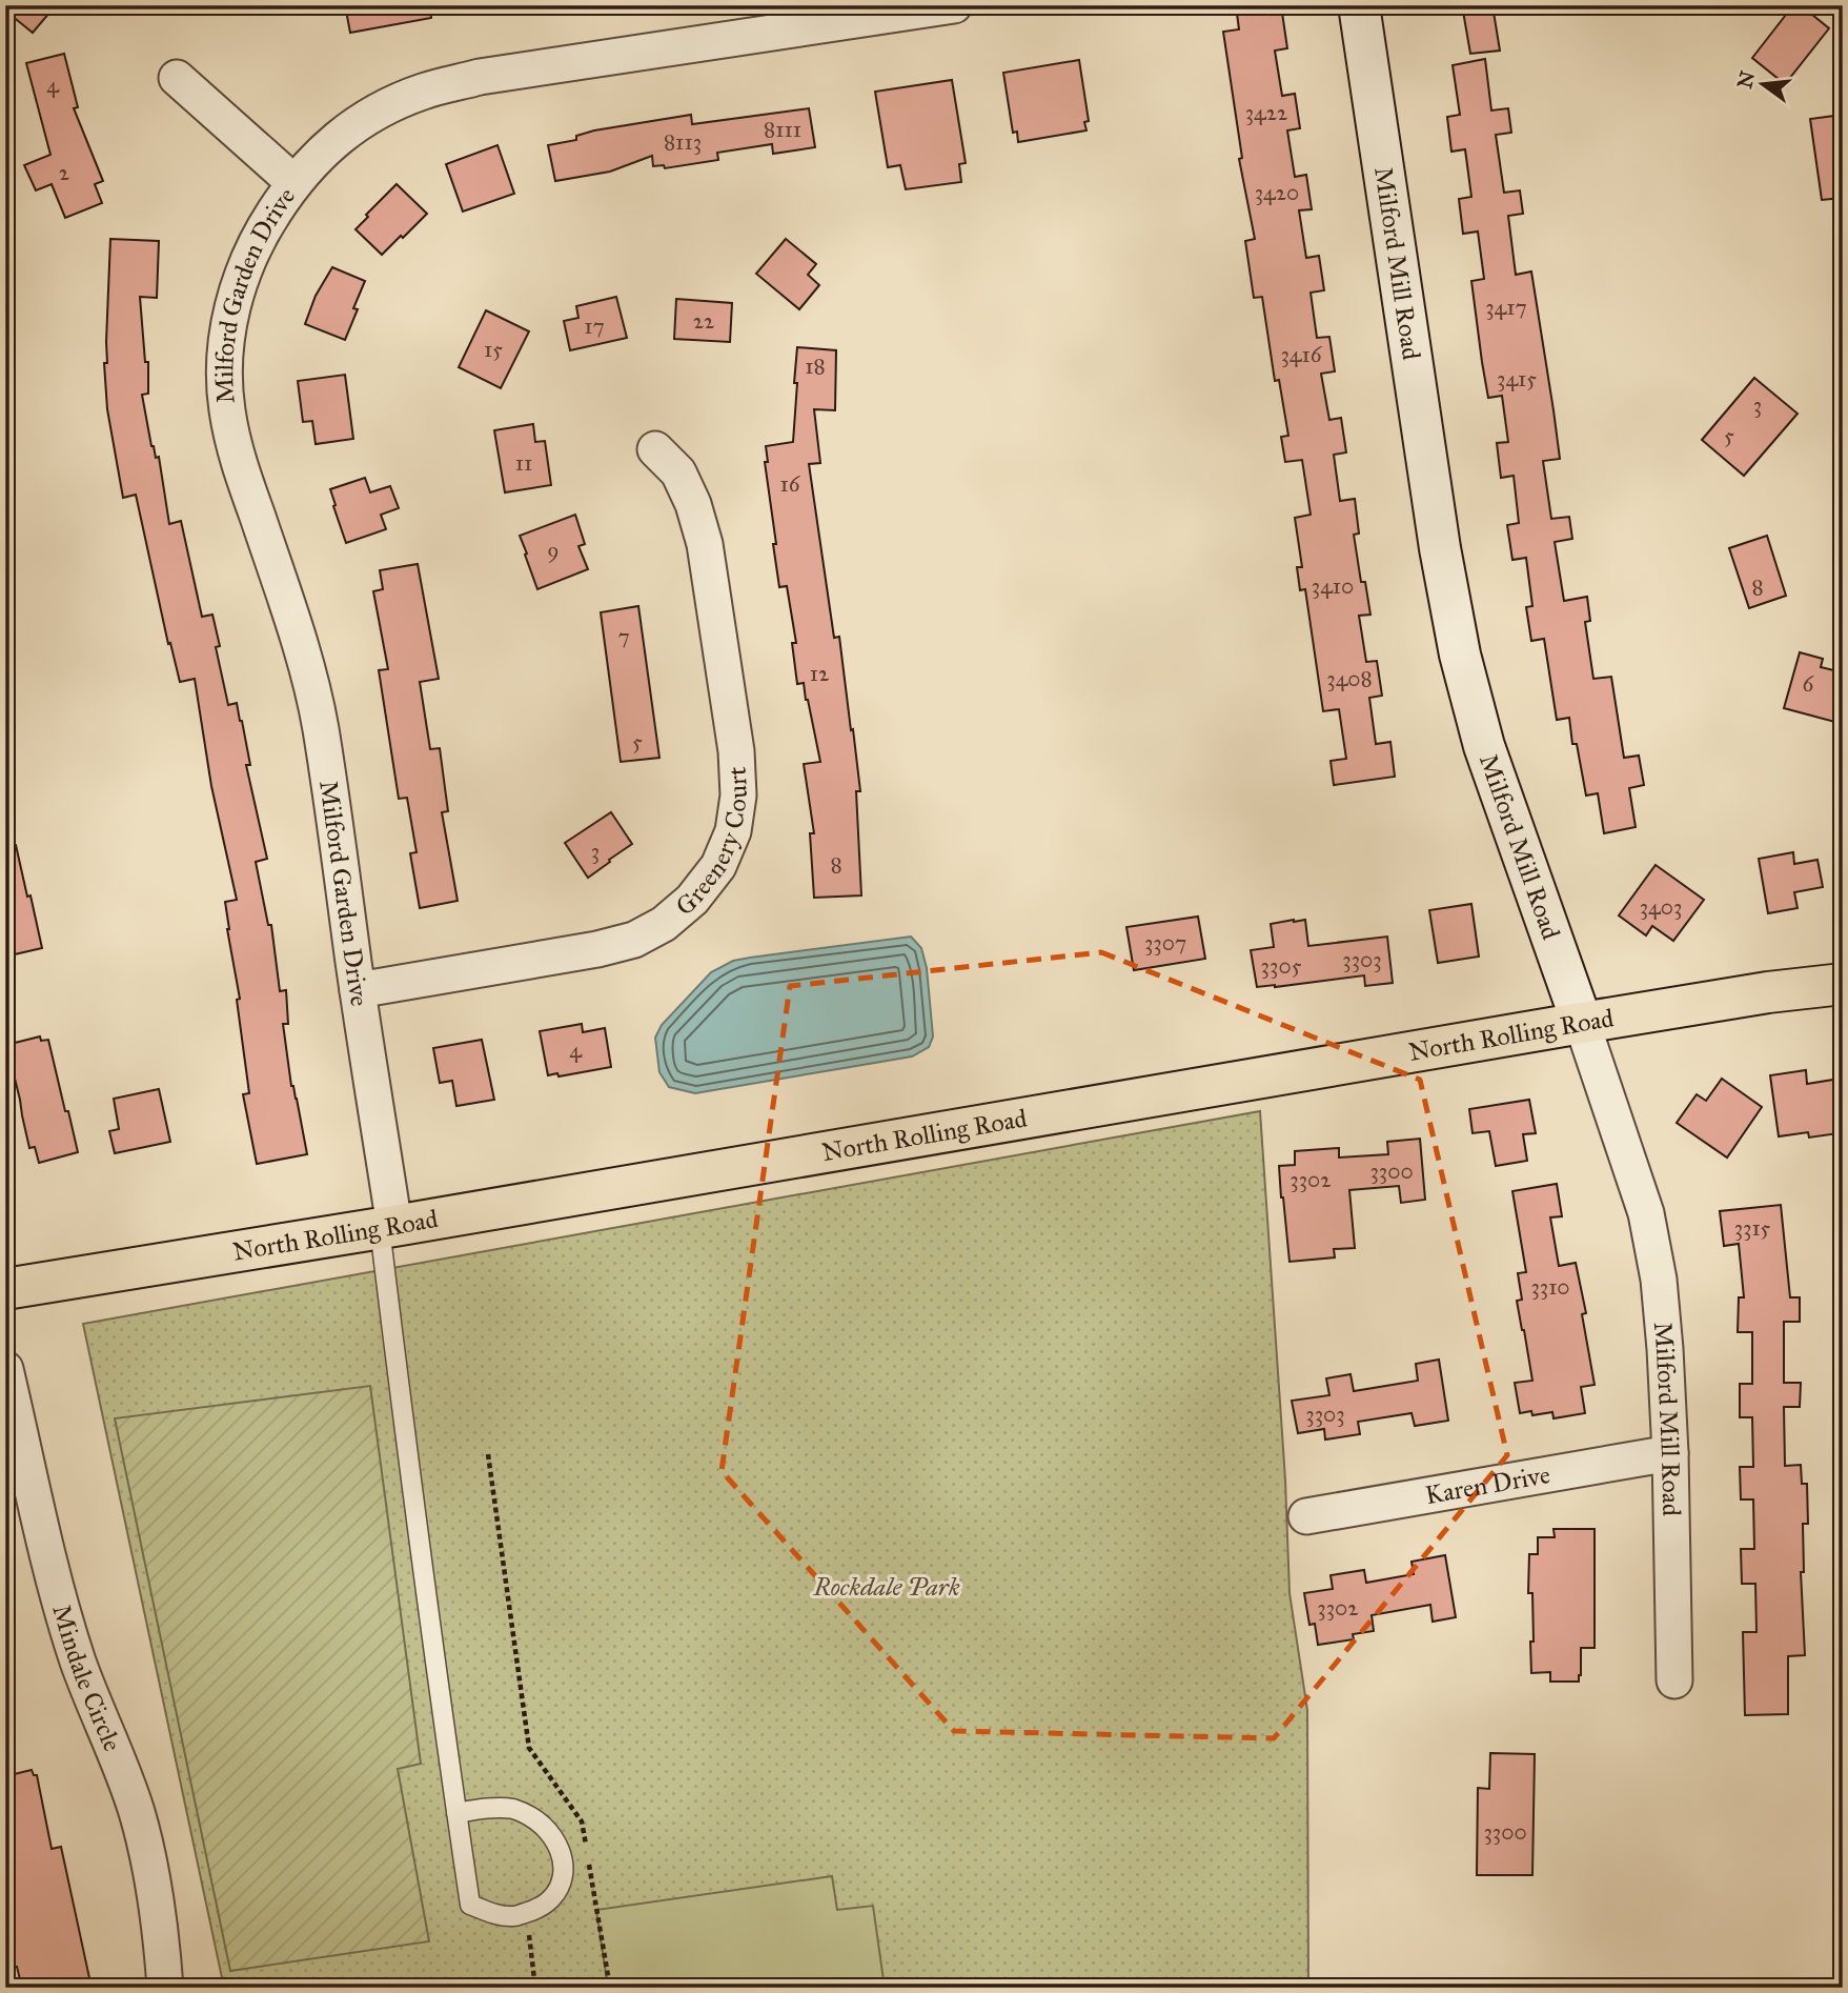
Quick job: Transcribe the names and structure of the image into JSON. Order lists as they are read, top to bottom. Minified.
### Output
{"streets":{"main road":["Milford Mill Road","North Rolling Road"],"street":["Milford Garden Drive","Greenery Court","Karen Drive","Mindale Circle"]},"crossings":[["Milford Mill Road","North Rolling Road"],["Milford Mill Road","Karen Drive"],["Milford Garden Drive","Greenery Court"],["Milford Garden Drive","North Rolling Road"]],"parks":["Rockdale Park"],"house_numbers":["4","3422","8111","8113","2","3420","3417","22","17","15","3416","18","3415","3","5","11","16","9","3410","8","7","12","3408","6","5","3","8","3403","3307","3303","3305","4","3300","3302","3315","3310","3303","3302","3300"],"north":"left"}
